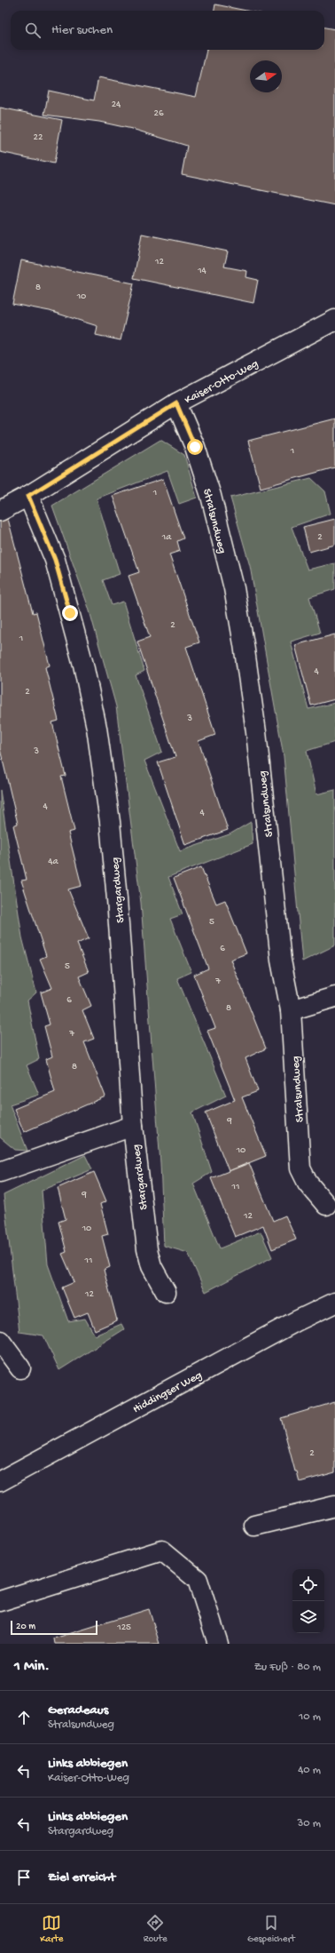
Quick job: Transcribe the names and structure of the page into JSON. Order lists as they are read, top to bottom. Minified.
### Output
{"streets":{"street":["Kaiser-Otto-Weg","Stralsundweg","Stargardweg","Hiddingser Weg"]},"crossings":[["Kaiser-Otto-Weg","Stralsundweg"],["Kaiser-Otto-Weg","Stargardweg"]],"house_numbers":["24","26","22","12","14","8","10","1","1","1a","2","2","1","4","2","3","3","4","4","4a","5","6","5","7","6","8","7","8","9","10","11","9","12","10","11","12","2","125"],"scale_bar":"20 m","north":"right","page":{"search":"Hier suchen","scale":"20 m","heading":["1 Min.","Zu Fuß · 80 m"],"list":[["Geradeaus","Stralsundweg","10 m"],["Links abbiegen","Kaiser-Otto-Weg","40 m"],["Links abbiegen","Stargardweg","30 m"],"Ziel erreicht"],"nav":["Karte","Route","Gespeichert"]}}
